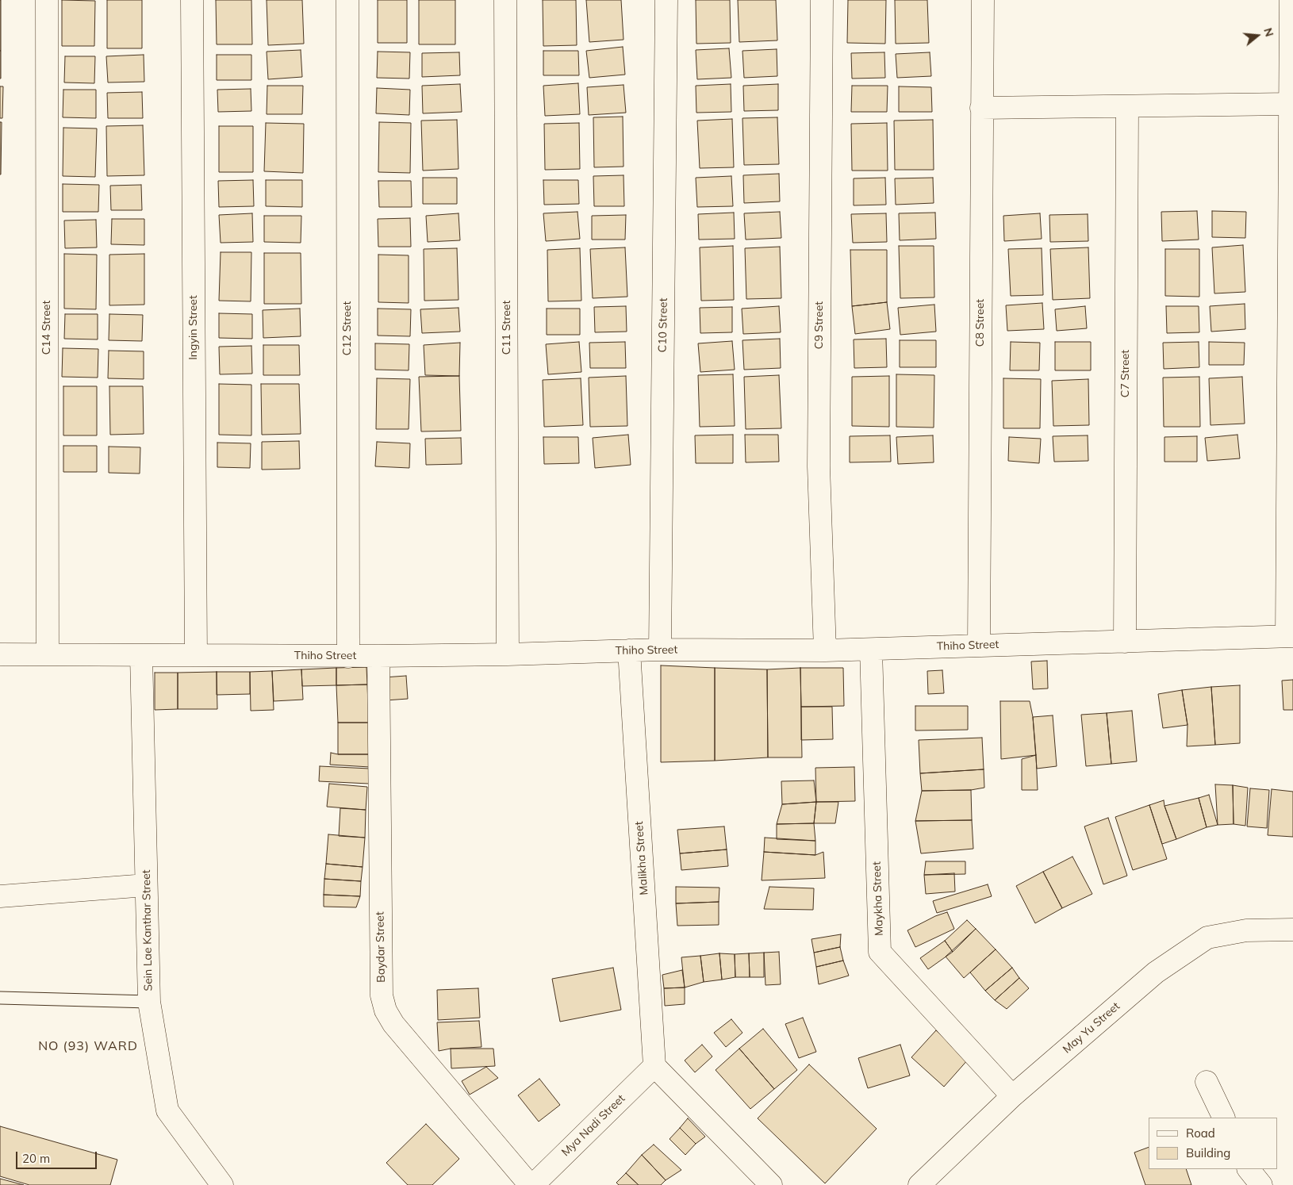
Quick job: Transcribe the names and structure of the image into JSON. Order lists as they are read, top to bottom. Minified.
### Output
{"streets":{"street":["C8 Street","C10 Street","C9 Street","C14 Street","Ingyin Street","C11 Street","C12 Street","C7 Street","Thiho Street","Malikha Street","Maykha Street","Sein Lae Kanthar Street","Baydar Street","May Yu Street","Mya Nadi Street"]},"crossings":[["C8 Street","Thiho Street"],["C10 Street","Thiho Street"],["C9 Street","Thiho Street"],["C14 Street","Thiho Street"],["Ingyin Street","Thiho Street"],["C11 Street","Thiho Street"],["C12 Street","Thiho Street"],["C7 Street","Thiho Street"],["Thiho Street","Malikha Street"],["Thiho Street","Maykha Street"],["Thiho Street","Sein Lae Kanthar Street"],["Thiho Street","Baydar Street"],["Malikha Street","Mya Nadi Street"],["Maykha Street","May Yu Street"]],"districts":["NO (93) WARD"],"legend":["Road","Building"],"scale_bar":"20 m","north":"right"}
